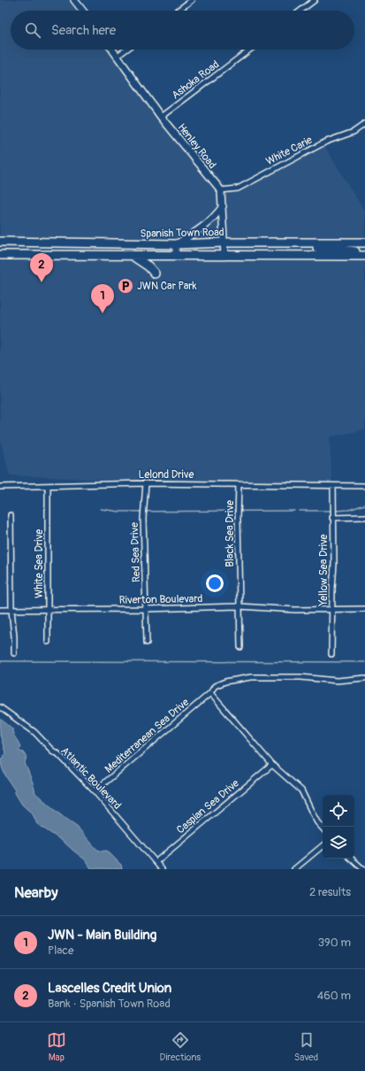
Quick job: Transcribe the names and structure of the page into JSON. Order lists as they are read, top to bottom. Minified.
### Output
{"streets":{"highway":["Spanish Town Road"],"street":["Ashoka Road","Henley Road","White Carie","Lelond Drive","Black Sea Drive","Red Sea Drive","White Sea Drive","Yellow Sea Drive","Riverton Boulevard","Mediterranean Sea Drive","Atlantic Boulevard","Caspian Sea Drive"]},"crossings":[["Ashoka Road","Henley Road"],["Henley Road","White Carie"],["Lelond Drive","Black Sea Drive"],["Lelond Drive","Red Sea Drive"],["Lelond Drive","White Sea Drive"],["Lelond Drive","Yellow Sea Drive"],["Black Sea Drive","Riverton Boulevard"],["Red Sea Drive","Riverton Boulevard"],["White Sea Drive","Riverton Boulevard"],["Yellow Sea Drive","Riverton Boulevard"],["Mediterranean Sea Drive","Atlantic Boulevard"],["Atlantic Boulevard","Caspian Sea Drive"]],"places":{"parking":["JWN Car Park"]},"page":{"search":"Search here","pins":["2","1"],"heading":["Nearby","2 results"],"list":[{"mark":"1","name":"JWN - Main Building","note":"Place","value":"390 m"},{"mark":"2","name":"Lascelles Credit Union","note":"Bank · Spanish Town Road","value":"460 m"}],"nav":["Map","Directions","Saved"]}}
